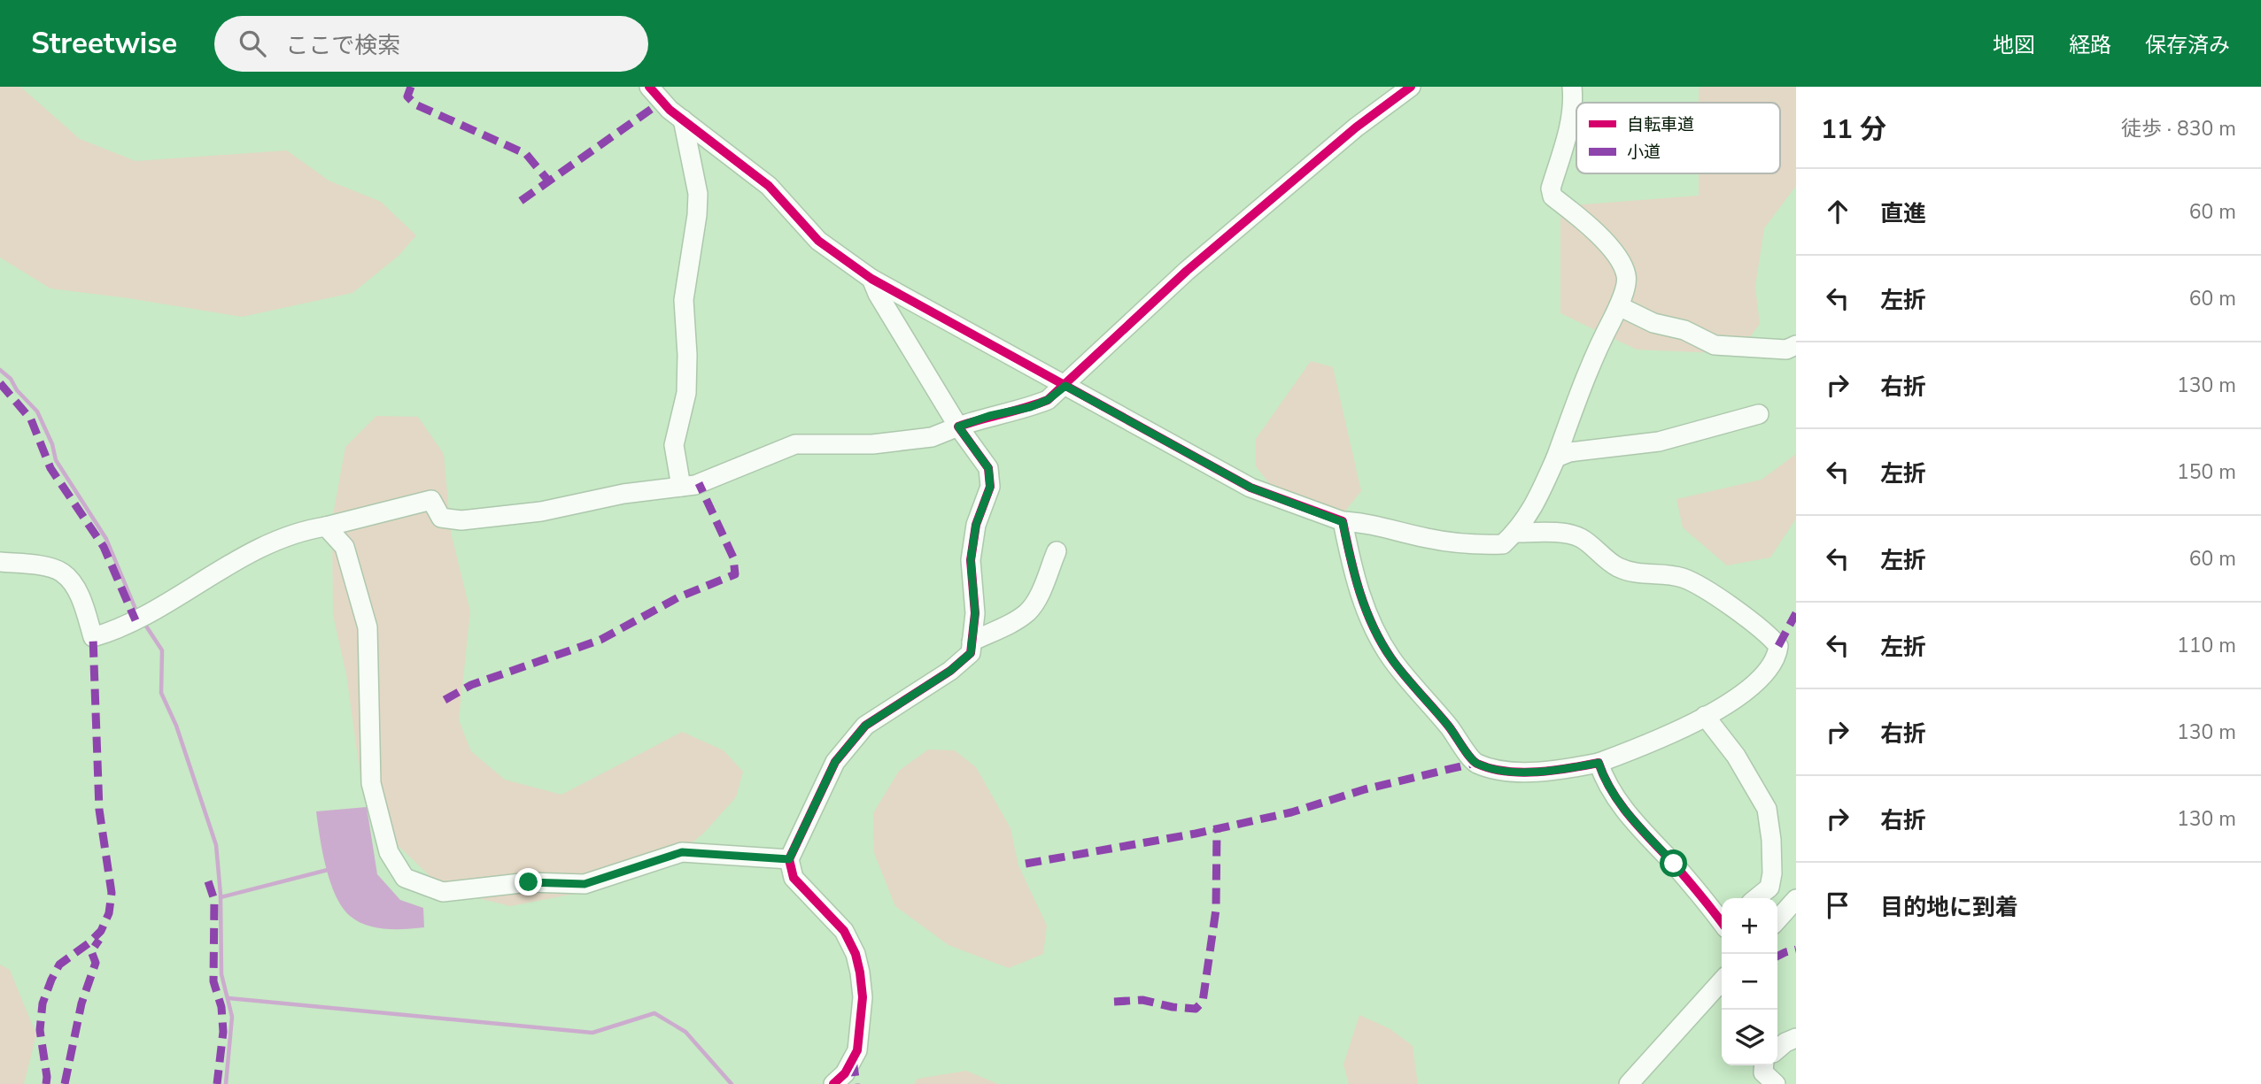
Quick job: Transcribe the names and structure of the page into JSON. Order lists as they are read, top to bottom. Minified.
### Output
{"legend":["自転車道","小道"],"page":{"header":"Streetwise","search":"ここで検索","nav":["地図","経路","保存済み"],"heading":["11 分","徒歩 · 830 m"],"list":[["直進","60 m"],["左折","60 m"],["右折","130 m"],["左折","150 m"],["左折","60 m"],["左折","110 m"],["右折","130 m"],["右折","130 m"],"目的地に到着"],"map_buttons":["+","−"]}}
